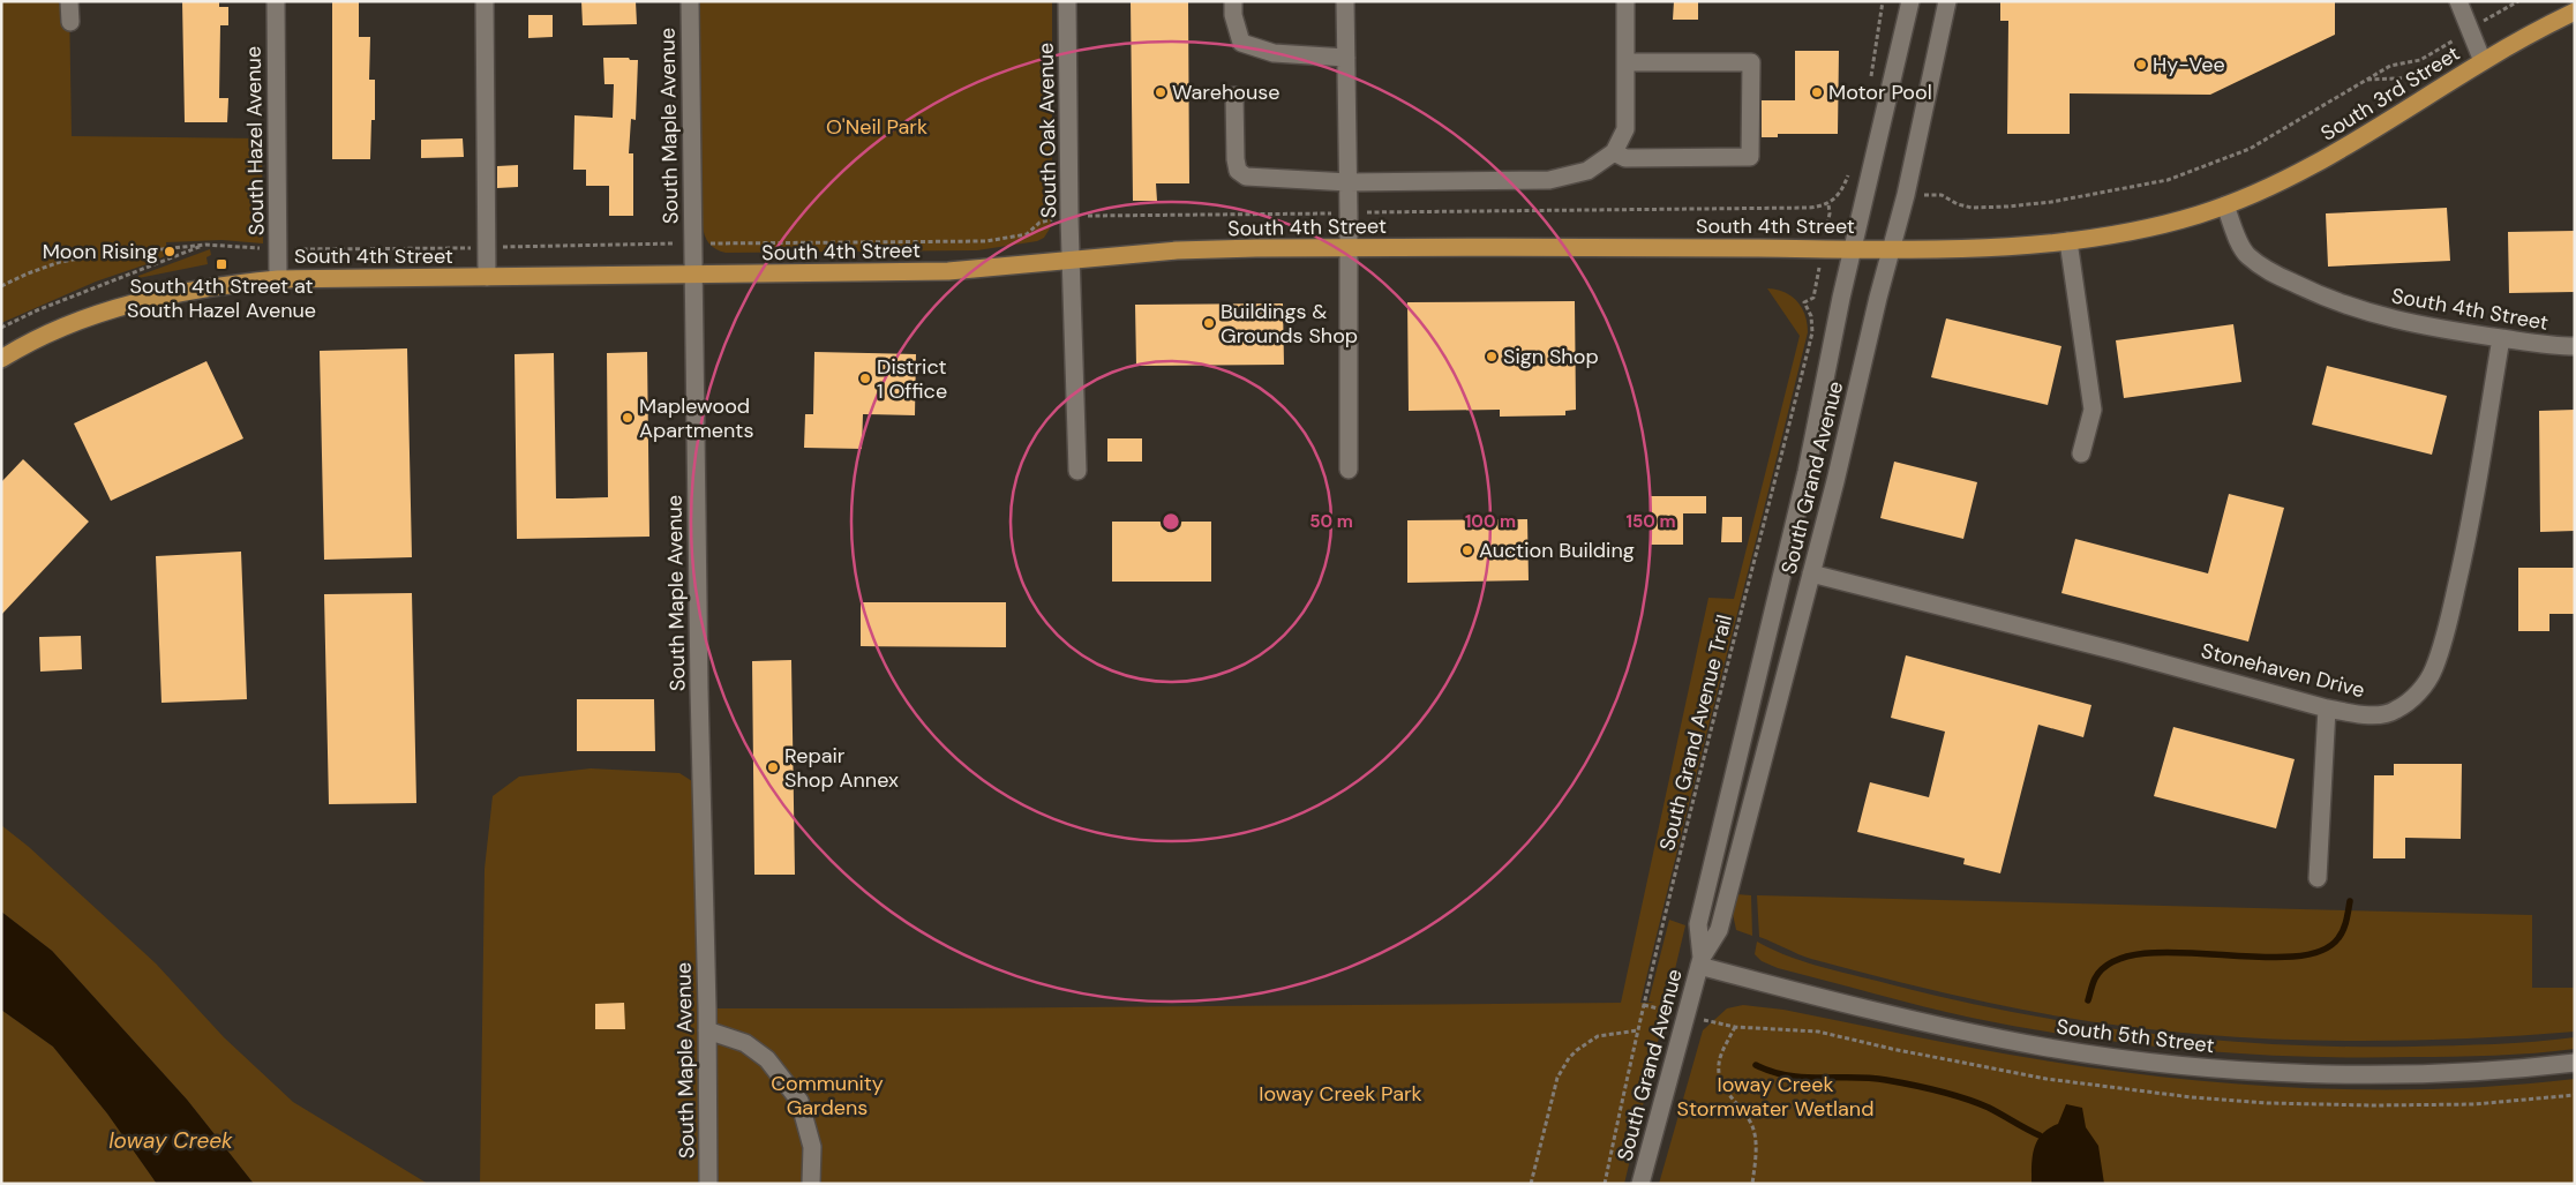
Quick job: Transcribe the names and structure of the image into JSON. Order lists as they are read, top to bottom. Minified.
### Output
{"streets":{"main road":["South 3rd Street","South 4th Street"],"street":["South Maple Avenue","South Oak Avenue","South Hazel Avenue","South Grand Avenue","Stonehaven Drive","South 5th Street"],"path":["South Grand Avenue Trail"]},"crossings":[["South 3rd Street","South 4th Street"],["South Maple Avenue","South 4th Street"],["South Oak Avenue","South 4th Street"],["South Hazel Avenue","South 4th Street"],["South 4th Street","South Grand Avenue"],["South 4th Street","Stonehaven Drive"],["South Grand Avenue","Stonehaven Drive"],["South Grand Avenue","South 5th Street"]],"water":["Ioway Creek"],"parks":["O'Neil Park","Community Gardens","Ioway Creek Stormwater Wetland","Ioway Creek Park"],"places":{"other":["Hy-Vee","Warehouse","Motor Pool","Moon Rising","Buildings & Grounds Shop","Sign Shop","District 1 Office","Maplewood Apartments","Auction Building","Repair Shop Annex"],"transit":["South 4th Street at South Hazel Avenue"]},"rings":["50 m","100 m","150 m"]}
